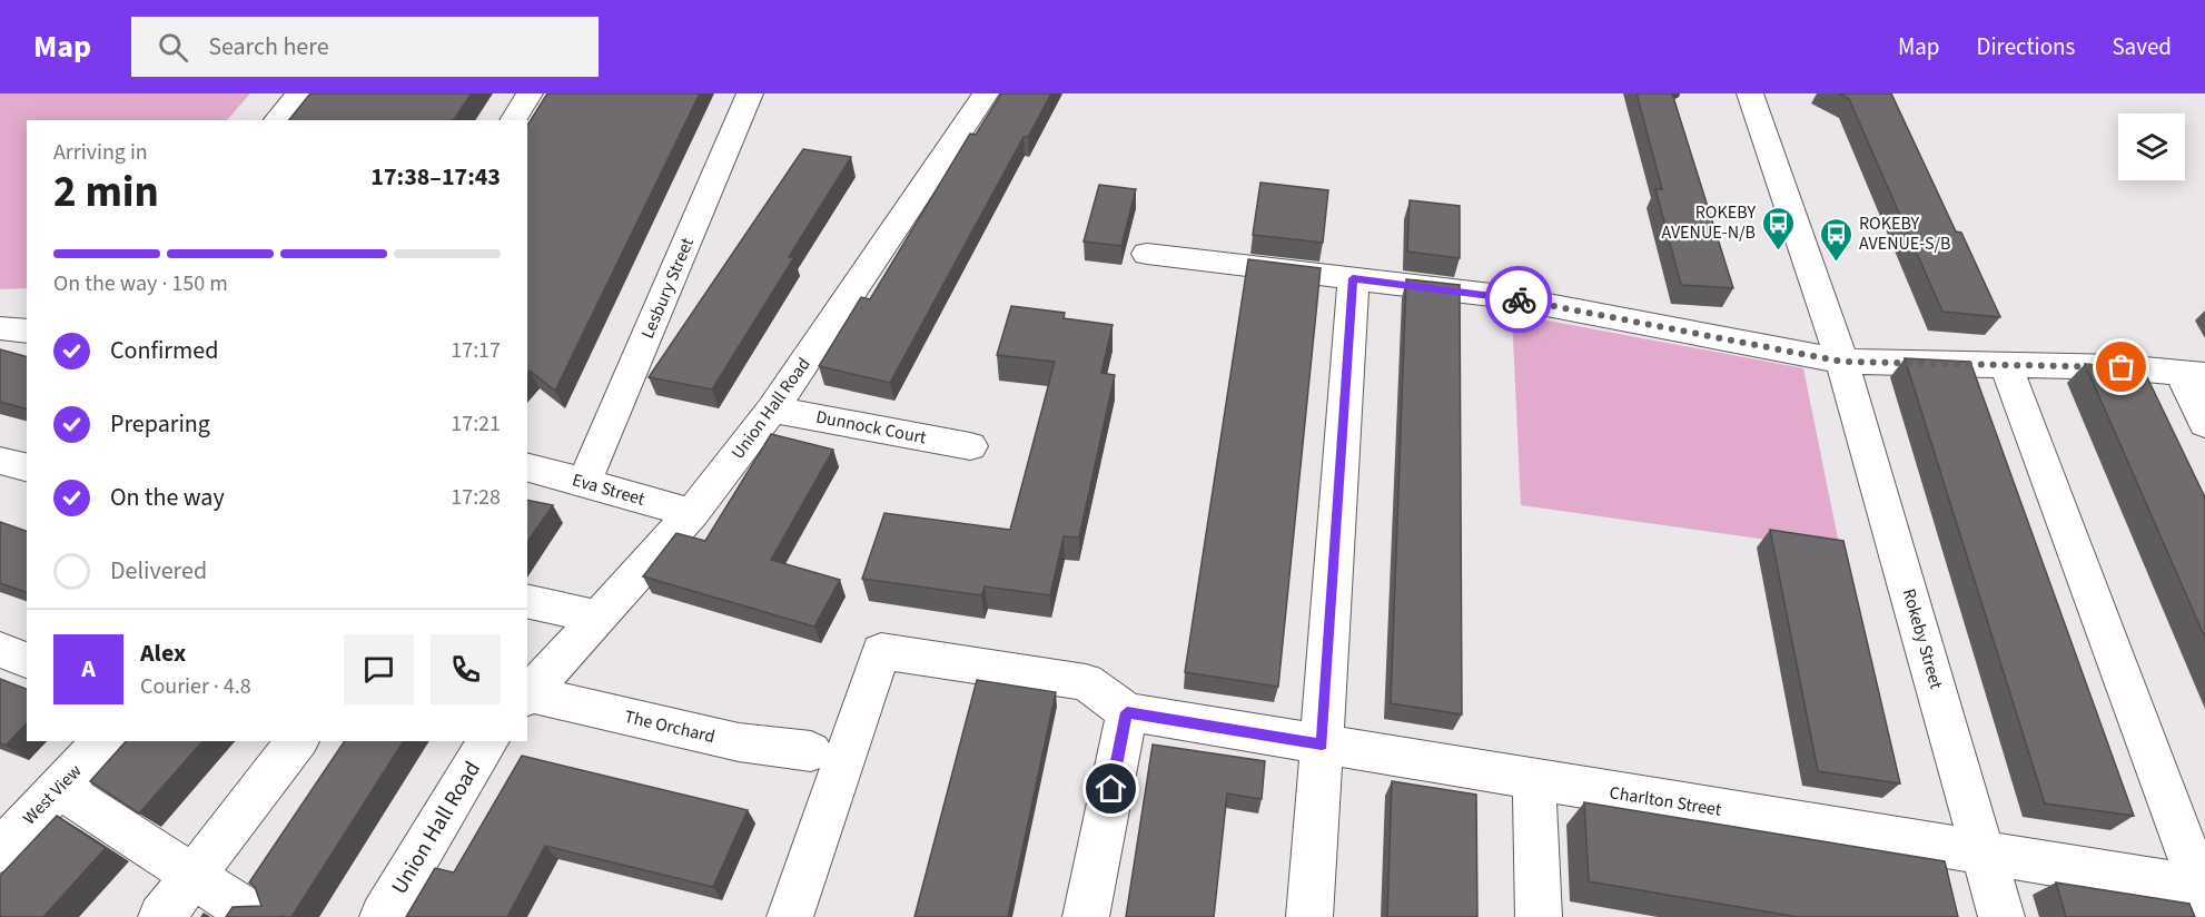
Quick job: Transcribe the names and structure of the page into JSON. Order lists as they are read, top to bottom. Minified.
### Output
{"streets":{"street":["Lesbury Street","Union Hall Road","Dunnock Court","Eva Street","Rokeby Street","The Orchard","West View","Charlton Street"]},"crossings":[["Lesbury Street","Eva Street"],["Union Hall Road","Dunnock Court"],["Union Hall Road","Eva Street"],["Union Hall Road","The Orchard"],["Rokeby Street","Charlton Street"]],"places":{"bus stop":["ROKEBY AVENUE-N/B","ROKEBY AVENUE-S/B"]},"page":{"header":"Map","search":"Search here","nav":["Map","Directions","Saved"],"heading":["2 min","Arriving in","17:38–17:43"],"panel":["Alex","Courier · 4.8"],"bar":"On the way · 150 m","list":[["Confirmed","17:17"],["Preparing","17:21"],["On the way","17:28"],"Delivered"],"round":"A"}}
